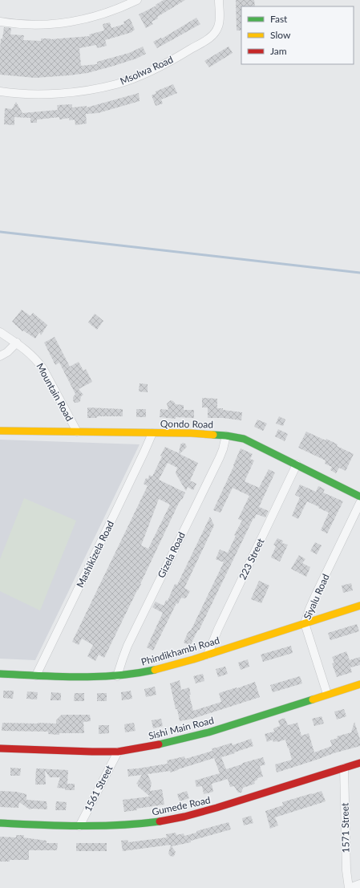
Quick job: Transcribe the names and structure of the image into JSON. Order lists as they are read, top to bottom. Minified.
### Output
{"streets":{"street":["Msolwa Road","Mountain Road","Qondo Road","Mashikizela Road","Gizela Road","223 Street","Siyalu Road","Phindikhambi Road","Sishi Main Road","1561 Street","Gumede Road","1571 Street"]},"crossings":[["Mountain Road","Qondo Road"],["Qondo Road","Mashikizela Road"],["Qondo Road","Gizela Road"],["Qondo Road","223 Street"],["Mashikizela Road","Phindikhambi Road"],["Gizela Road","Phindikhambi Road"],["223 Street","Phindikhambi Road"],["Siyalu Road","Phindikhambi Road"],["Siyalu Road","Sishi Main Road"],["Sishi Main Road","1561 Street"],["1561 Street","Gumede Road"],["Gumede Road","1571 Street"]],"legend":["Fast","Slow","Jam"]}
